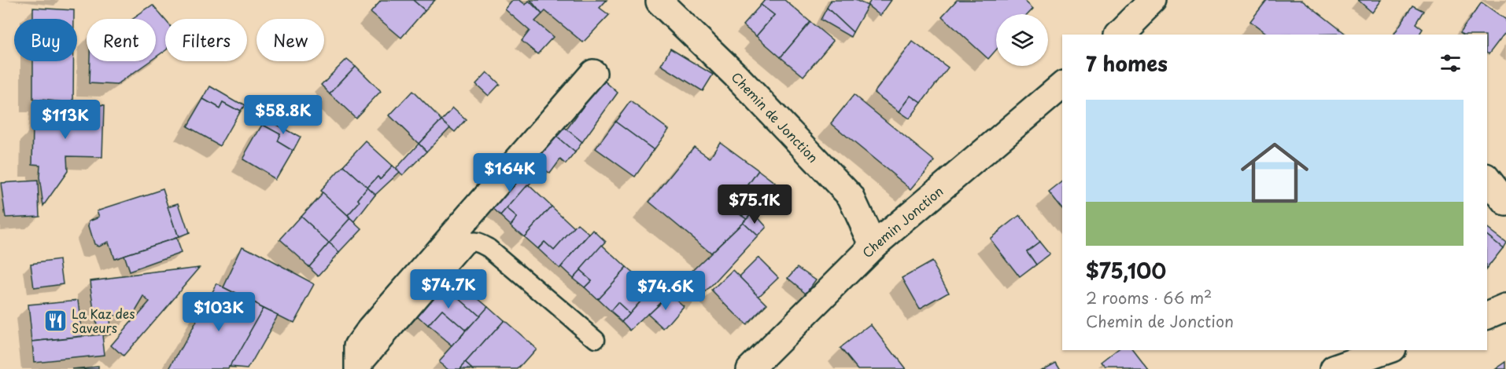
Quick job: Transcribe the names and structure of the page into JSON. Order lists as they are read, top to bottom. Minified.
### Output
{"streets":{"street":["Chemin de Jonction","Chemin Jonction"]},"crossings":[["Chemin de Jonction","Chemin Jonction"]],"places":{"restaurant":["La Kaz des Saveurs"]},"page":{"chip":["Buy","Rent","Filters","New"],"heading":"7 homes","list":[{"name":"$75,100","note":"2 rooms · 66 m² · Chemin de Jonction"}],"price":["$58.8K","$113K","$164K","$75.1K","$74.7K","$74.6K","$103K"]}}
